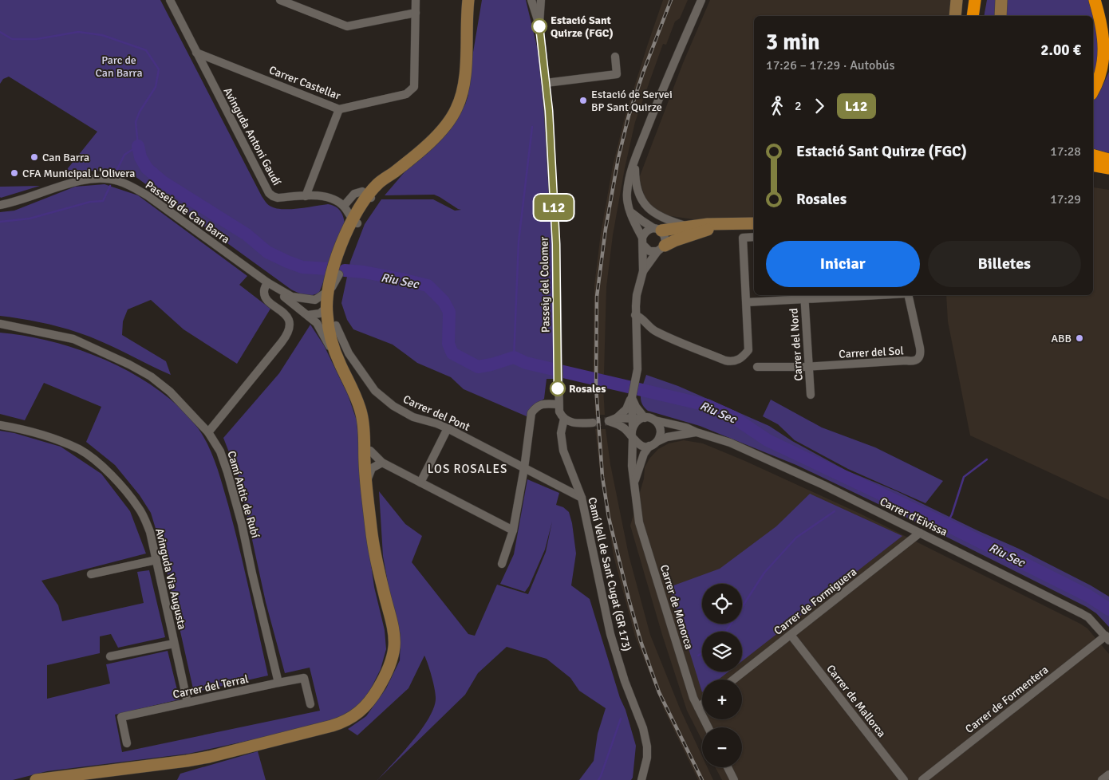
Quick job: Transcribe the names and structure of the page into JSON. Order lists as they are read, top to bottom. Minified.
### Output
{"streets":{"street":["Carrer Castellar","Avinguda Antoni Gaudí","Passeig de Can Barra","Passeig del Colomer","Carrer del Nord","Carrer del Sol","Carrer del Pont","Camí Antic de Rubí","Carrer d'Eivissa","Camí Vell de Sant Cugat (GR 173)","Avinguda Via Augusta","Carrer de Formiguera","Carrer de Menorca","Carrer del Terral","Carrer de Formentera","Carrer de Mallorca"]},"crossings":[["Carrer Castellar","Avinguda Antoni Gaudí"],["Passeig del Colomer","Camí Vell de Sant Cugat (GR 173)"],["Carrer del Nord","Carrer del Sol"],["Carrer del Pont","Camí Vell de Sant Cugat (GR 173)"],["Camí Antic de Rubí","Carrer del Terral"],["Carrer d'Eivissa","Carrer de Formiguera"],["Carrer d'Eivissa","Carrer de Menorca"],["Carrer d'Eivissa","Carrer de Formentera"],["Avinguda Via Augusta","Carrer del Terral"],["Carrer de Formiguera","Carrer de Mallorca"]],"districts":["LOS ROSALES"],"water":["Riu Sec"],"parks":["Parc de Can Barra"],"places":["Estació Sant Quirze (FGC)","Estació de Servei BP Sant Quirze","Can Barra","CFA Municipal L'Olivera","ABB","Rosales"],"lines":["bus line L12"],"page":{"on_map":"L12","heading":["3 min","17:26 – 17:29 · Autobús","2.00 €"],"legs":["2","L12"],"list":[{"name":"Estació Sant Quirze (FGC)","value":"17:28"},{"name":"Rosales","value":"17:29"}],"buttons":["Iniciar","Billetes"],"map_buttons":["+","−"]}}
